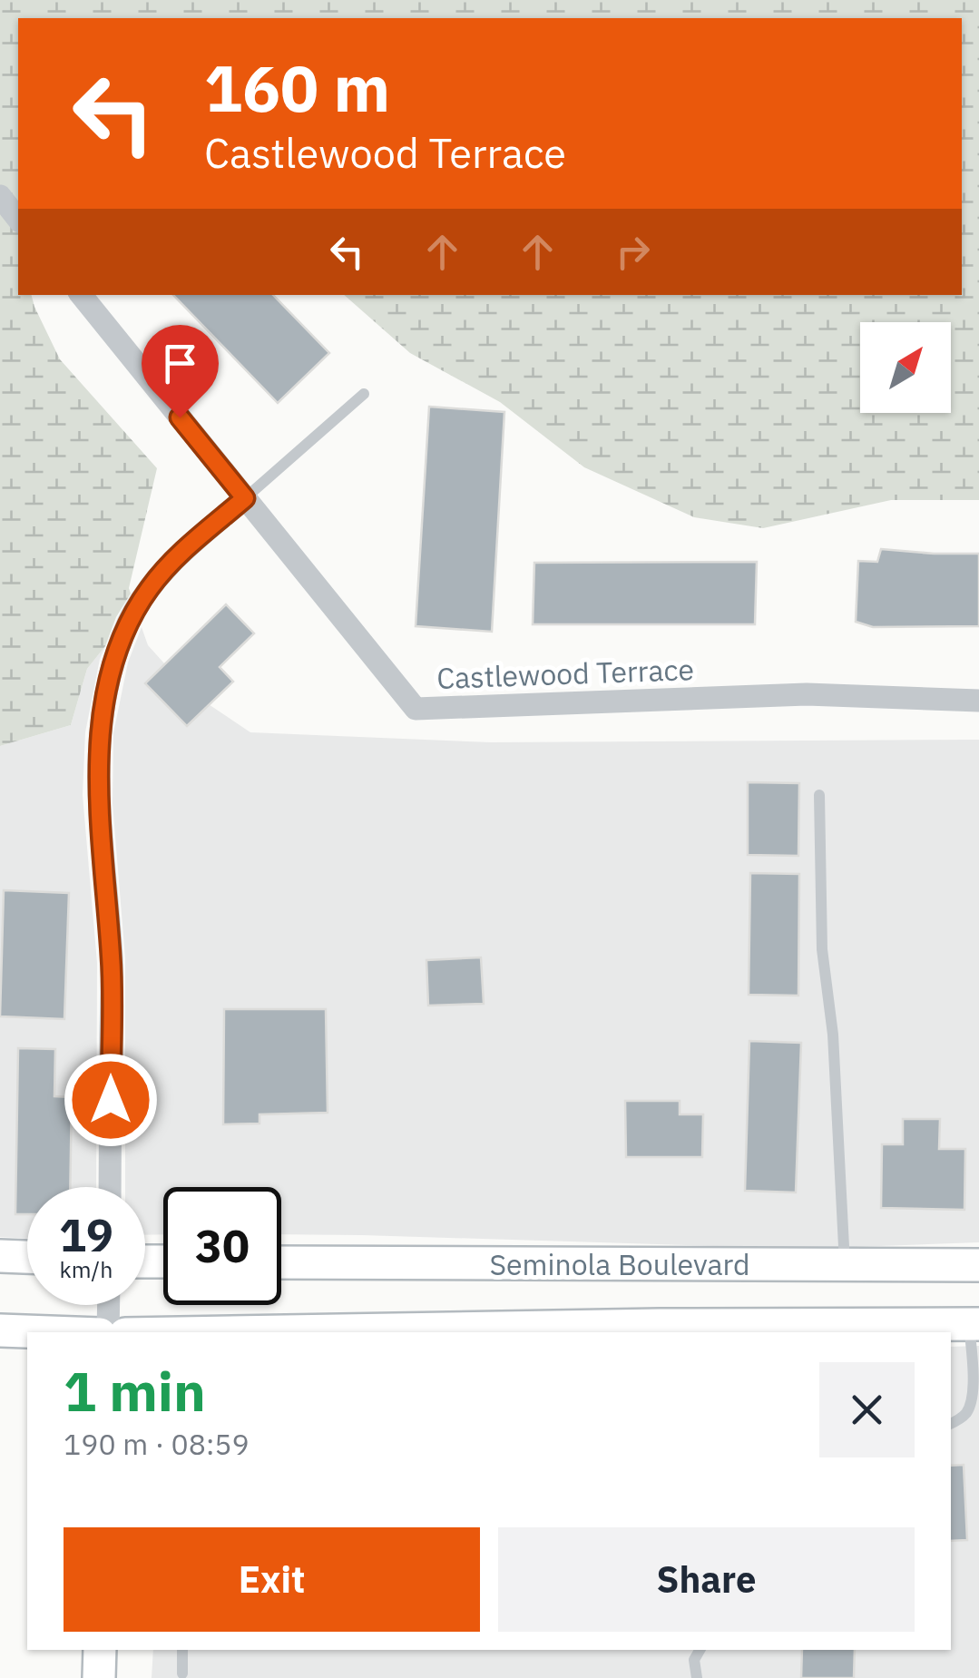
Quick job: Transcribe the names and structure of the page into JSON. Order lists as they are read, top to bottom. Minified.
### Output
{"streets":{"main road":["Seminola Boulevard"],"street":["Castlewood Terrace"]},"north":"top right","page":{"turn":["160 m","Castlewood Terrace"],"speed":"19 km/h","limit":"30","heading":["1 min","190 m · 08:59"],"buttons":["Exit","Share"]}}
